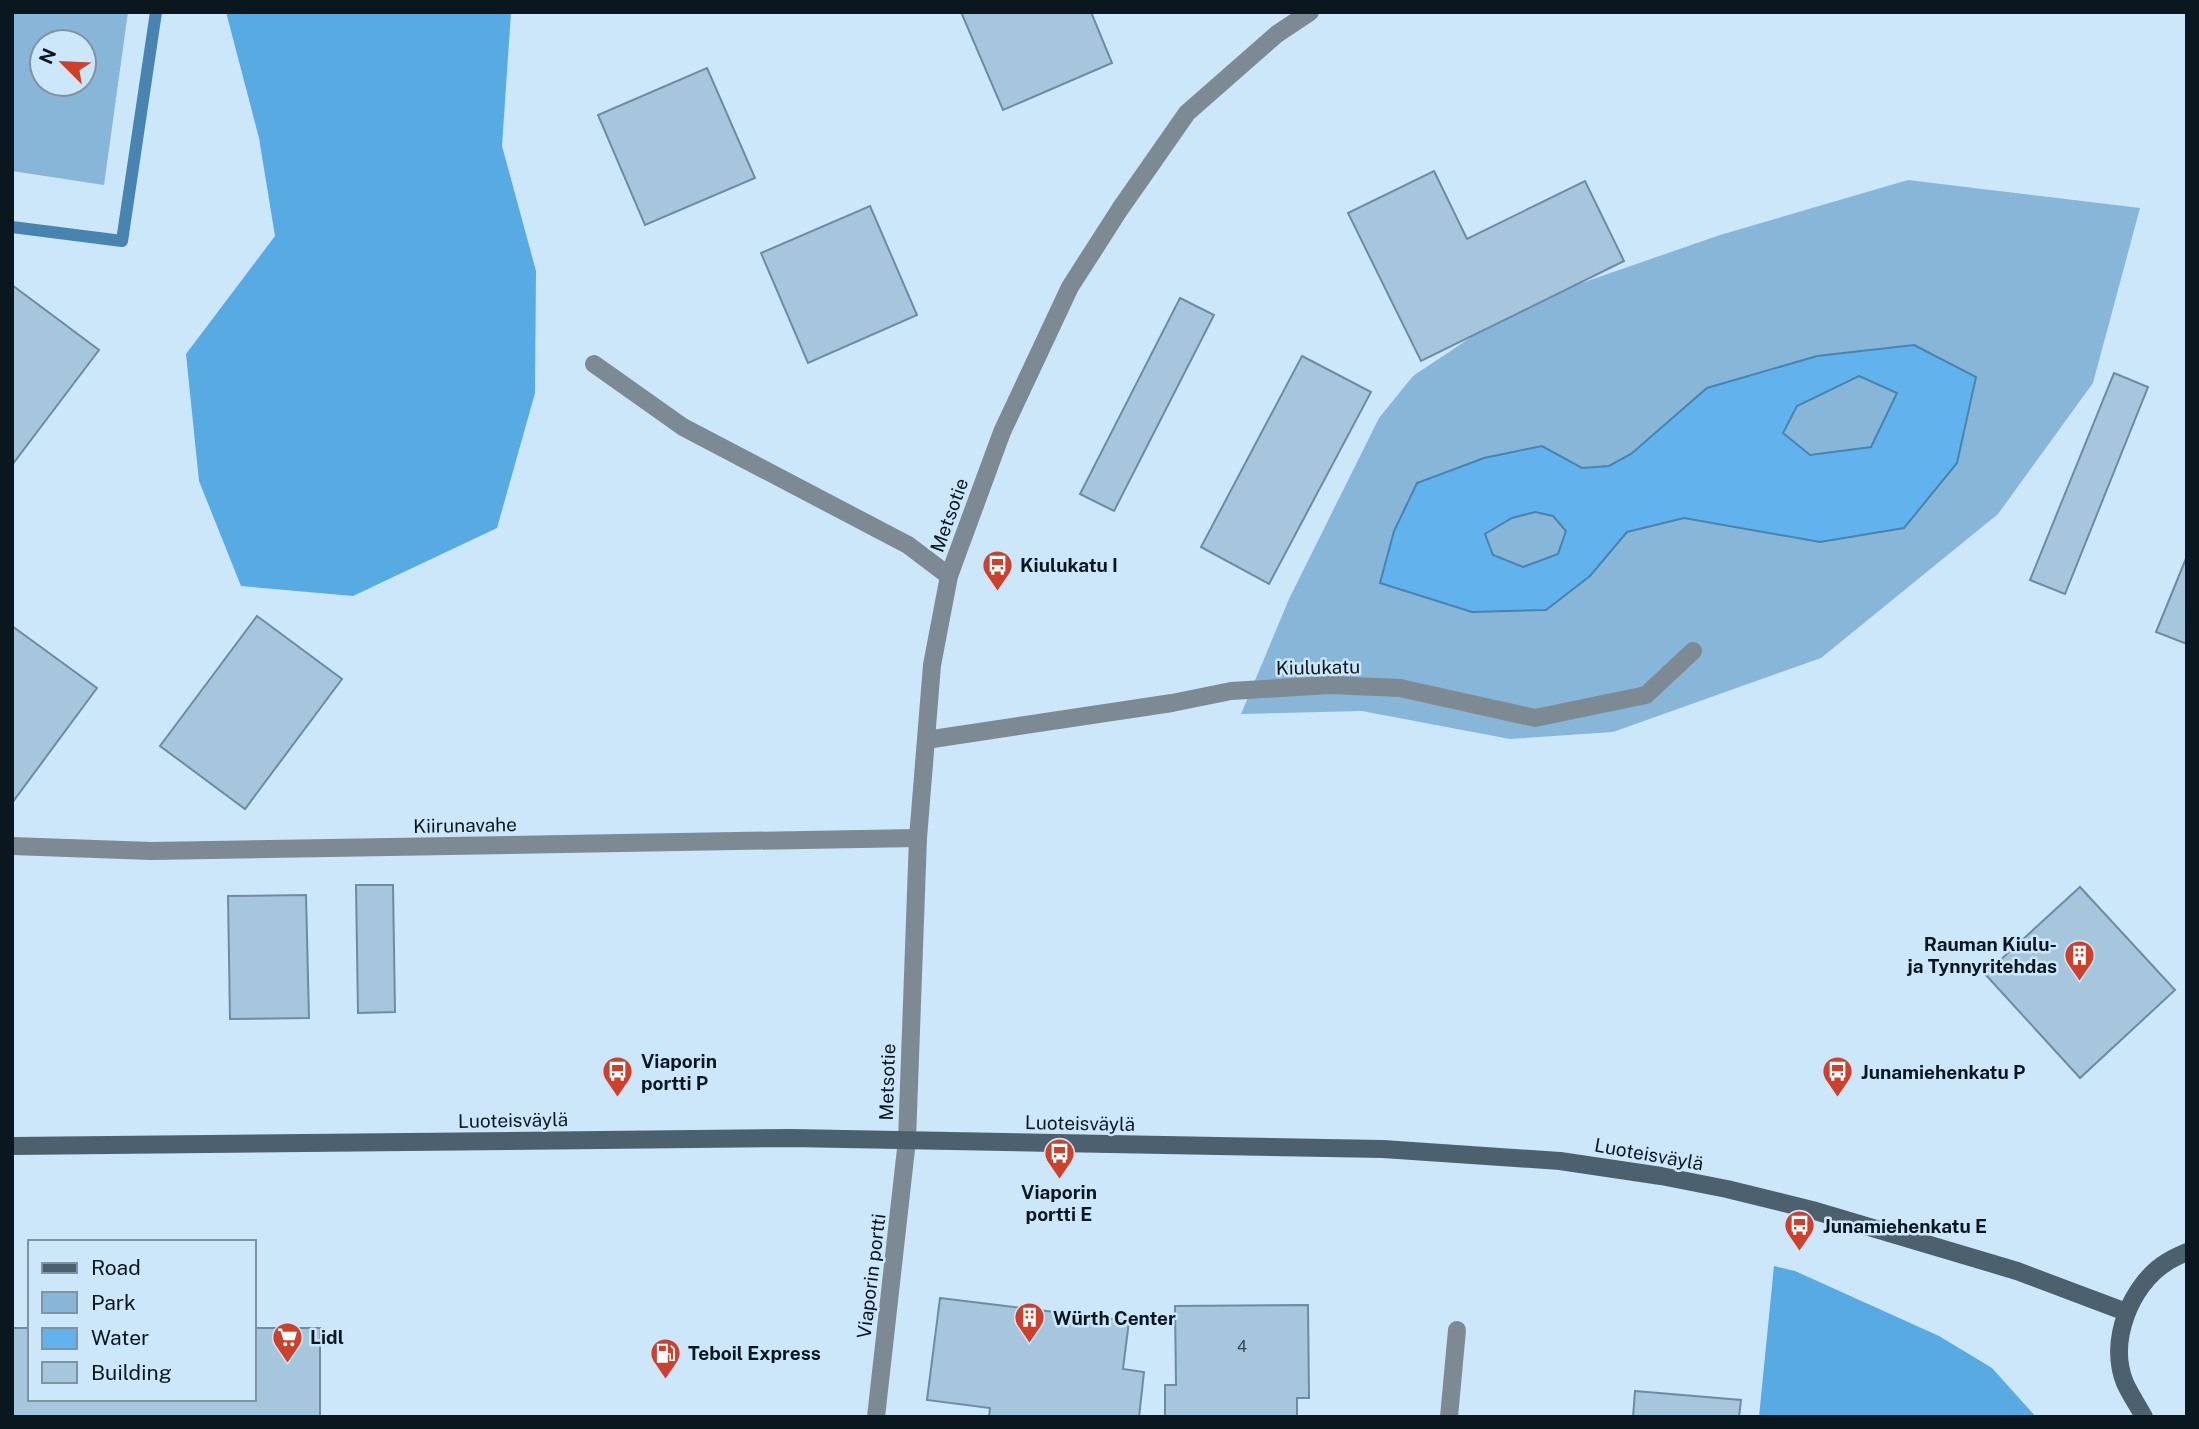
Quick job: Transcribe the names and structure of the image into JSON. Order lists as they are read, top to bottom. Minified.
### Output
{"streets":{"main road":["Luoteisväylä"],"street":["Metsotie","Kiulukatu","Kiirunavahe","Viaporin portti"]},"crossings":[["Metsotie","Kiulukatu"],["Metsotie","Kiirunavahe"],["Metsotie","Luoteisväylä"],["Metsotie","Viaporin portti"],["Luoteisväylä","Viaporin portti"]],"places":{"bus stop":["Kiulukatu I","Viaporin portti P","Junamiehenkatu P","Viaporin portti E","Junamiehenkatu E"],"building":["Rauman Kiulu- ja Tynnyritehdas","Würth Center"],"supermarket":["Lidl"],"fuel station":["Teboil Express"]},"house_numbers":["4"],"legend":["Road","Park","Water","Building"],"north":"top left"}
